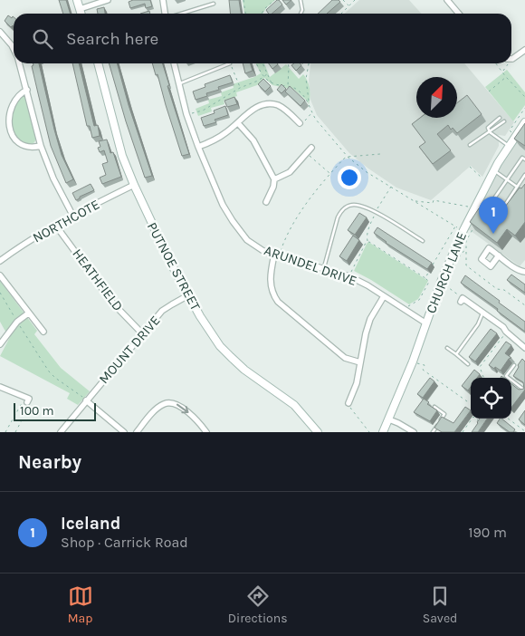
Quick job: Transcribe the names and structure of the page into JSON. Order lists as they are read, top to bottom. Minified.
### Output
{"streets":{"street":["NORTHCOTE","ARUNDEL DRIVE","PUTNOE STREET","CHURCH LANE","HEATHFIELD","MOUNT DRIVE"]},"crossings":[["NORTHCOTE","PUTNOE STREET"],["NORTHCOTE","HEATHFIELD"],["ARUNDEL DRIVE","CHURCH LANE"],["PUTNOE STREET","MOUNT DRIVE"],["HEATHFIELD","MOUNT DRIVE"]],"scale_bar":"100 m","north":"top right","page":{"search":"Search here","pins":"1","scale":"100 m","heading":"Nearby","list":[{"mark":"1","name":"Iceland","note":"Shop · Carrick Road","value":"190 m"}],"nav":["Map","Directions","Saved"]}}
